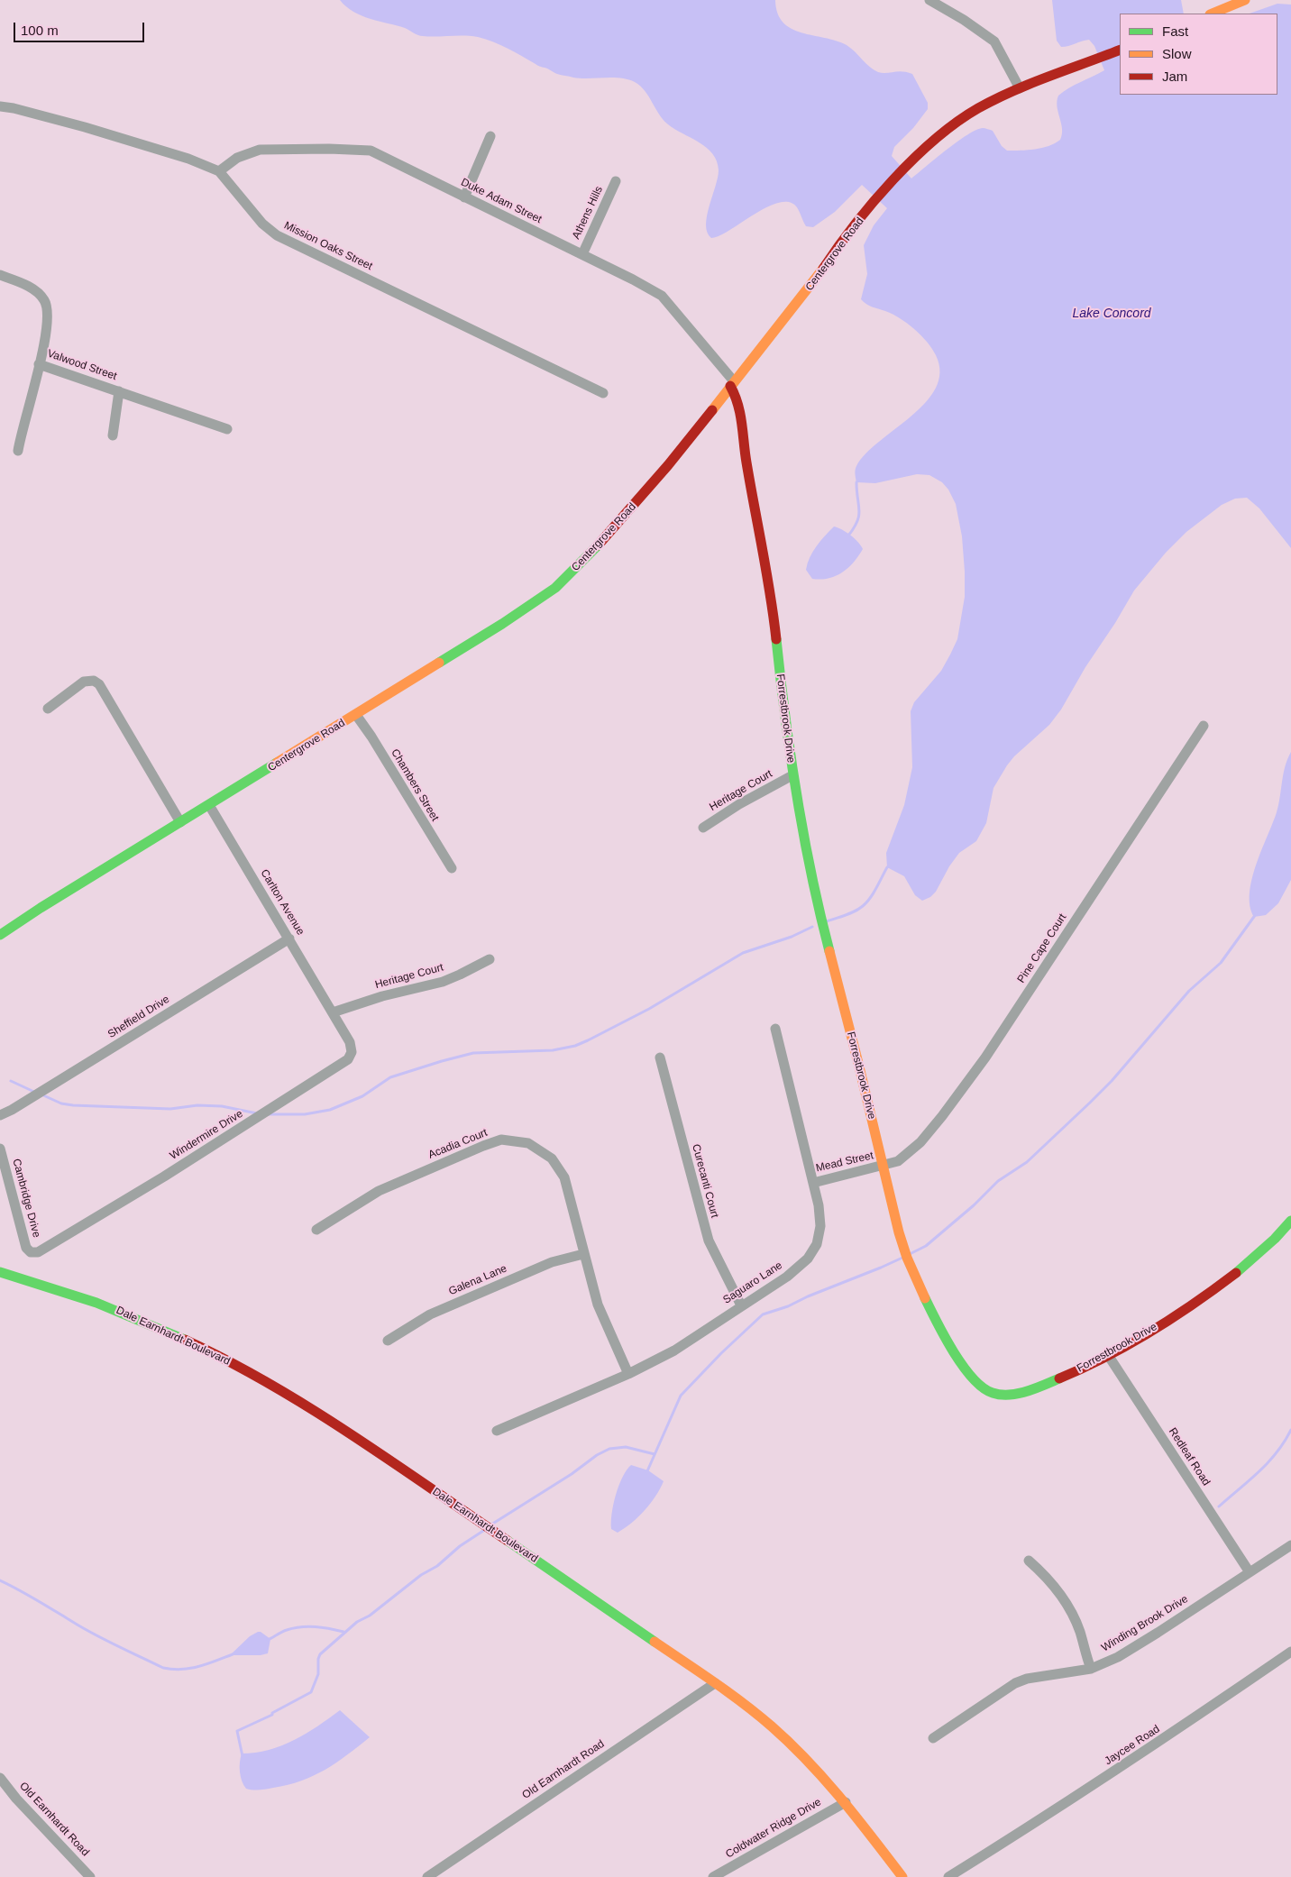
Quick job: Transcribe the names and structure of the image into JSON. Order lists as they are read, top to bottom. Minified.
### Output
{"streets":{"street":["Duke Adam Street","Athens Hills","Mission Oaks Street","Centergrove Road","Valwood Street","Forrestbrook Drive","Chambers Street","Heritage Court","Carlton Avenue","Pine Cape Court","Sheffield Drive","Windermire Drive","Acadia Court","Mead Street","Curecanti Court","Cambridge Drive","Galena Lane","Saguaro Lane","Dale Earnhardt Boulevard","Redleaf Road","Winding Brook Drive","Jaycee Road","Old Earnhardt Road","Coldwater Ridge Drive"]},"crossings":[["Duke Adam Street","Athens Hills"],["Duke Adam Street","Mission Oaks Street"],["Duke Adam Street","Centergrove Road"],["Duke Adam Street","Forrestbrook Drive"],["Centergrove Road","Forrestbrook Drive"],["Centergrove Road","Chambers Street"],["Centergrove Road","Carlton Avenue"],["Forrestbrook Drive","Heritage Court"],["Forrestbrook Drive","Pine Cape Court"],["Forrestbrook Drive","Mead Street"],["Forrestbrook Drive","Redleaf Road"],["Heritage Court","Carlton Avenue"],["Heritage Court","Windermire Drive"],["Carlton Avenue","Sheffield Drive"],["Carlton Avenue","Windermire Drive"],["Pine Cape Court","Mead Street"],["Windermire Drive","Cambridge Drive"],["Acadia Court","Galena Lane"],["Acadia Court","Saguaro Lane"],["Mead Street","Saguaro Lane"],["Curecanti Court","Saguaro Lane"],["Dale Earnhardt Boulevard","Old Earnhardt Road"],["Dale Earnhardt Boulevard","Coldwater Ridge Drive"],["Redleaf Road","Winding Brook Drive"]],"water":["Lake Concord"],"legend":["Fast","Slow","Jam"],"scale_bar":"100 m"}
